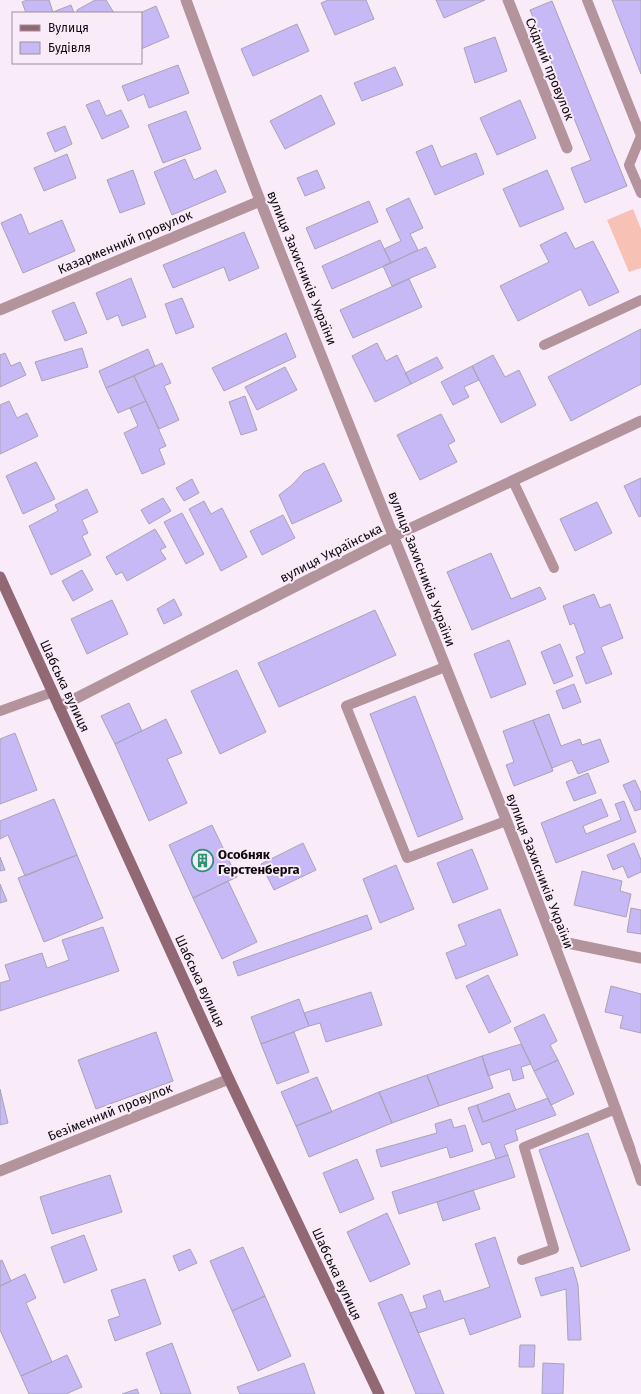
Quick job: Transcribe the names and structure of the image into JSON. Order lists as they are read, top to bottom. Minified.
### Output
{"streets":{"main road":["Шабська вулиця"],"street":["Східний провулок","Казарменний провулок","вулиця Захисників України","вулиця Українська","Безіменний провулок"]},"crossings":[["Казарменний провулок","вулиця Захисників України"],["вулиця Захисників України","вулиця Українська"],["вулиця Українська","Шабська вулиця"],["Шабська вулиця","Безіменний провулок"]],"places":{"building":["Особняк Герстенберга"]},"legend":["Вулиця","Будівля"]}
